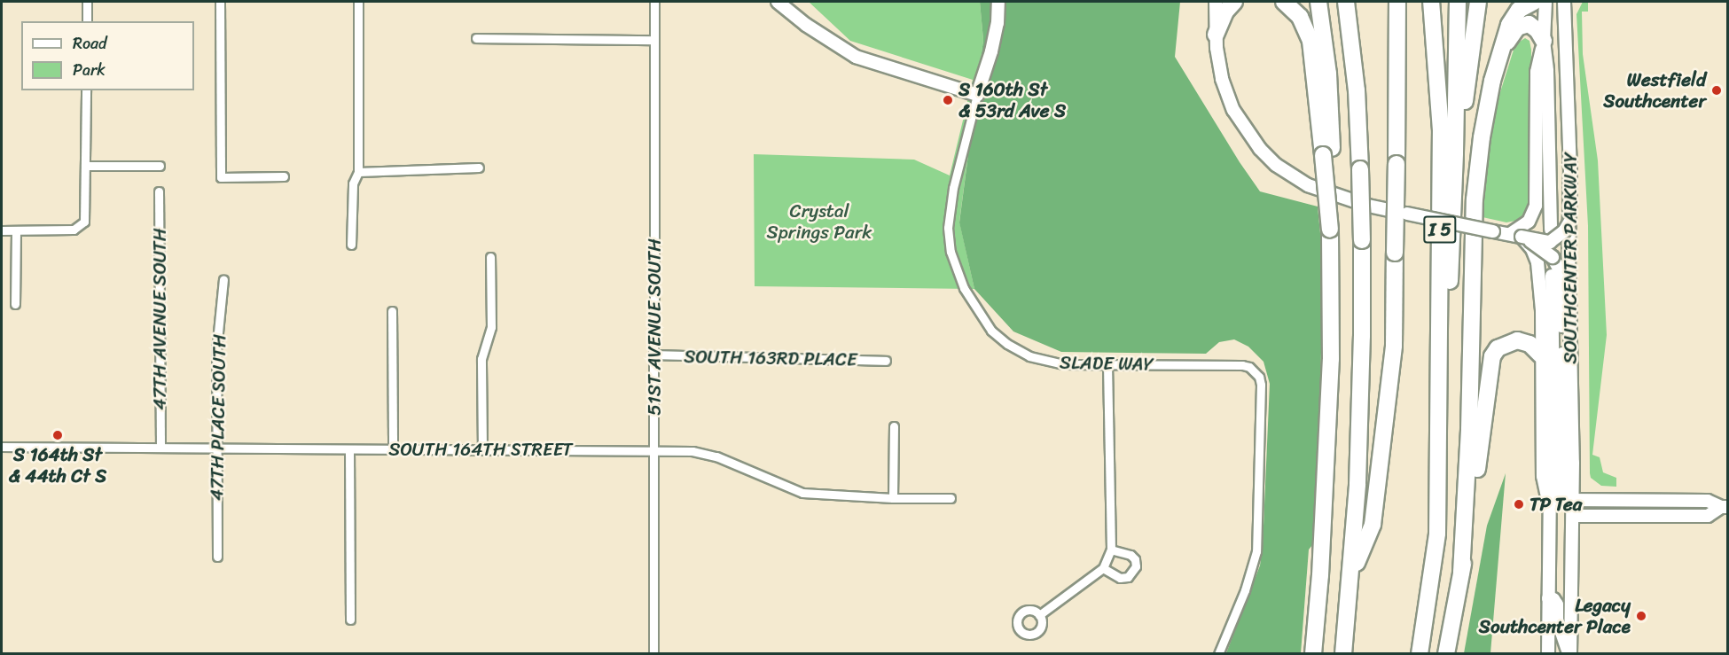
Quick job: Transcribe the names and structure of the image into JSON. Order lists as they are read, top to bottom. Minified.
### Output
{"streets":{"highway":["I 5"],"main road":["SOUTHCENTER PARKWAY"],"street":["47TH AVENUE SOUTH","51ST AVENUE SOUTH","SOUTH 163RD PLACE","SLADE WAY","47TH PLACE SOUTH","SOUTH 164TH STREET"]},"crossings":[["47TH AVENUE SOUTH","SOUTH 164TH STREET"],["51ST AVENUE SOUTH","SOUTH 163RD PLACE"],["51ST AVENUE SOUTH","SOUTH 164TH STREET"],["47TH PLACE SOUTH","SOUTH 164TH STREET"]],"parks":["Crystal Springs Park"],"places":["Westfield Southcenter","S 160th St & 53rd Ave S","S 164th St & 44th Ct S","TP Tea","Legacy Southcenter Place"],"legend":["Road","Park"]}
